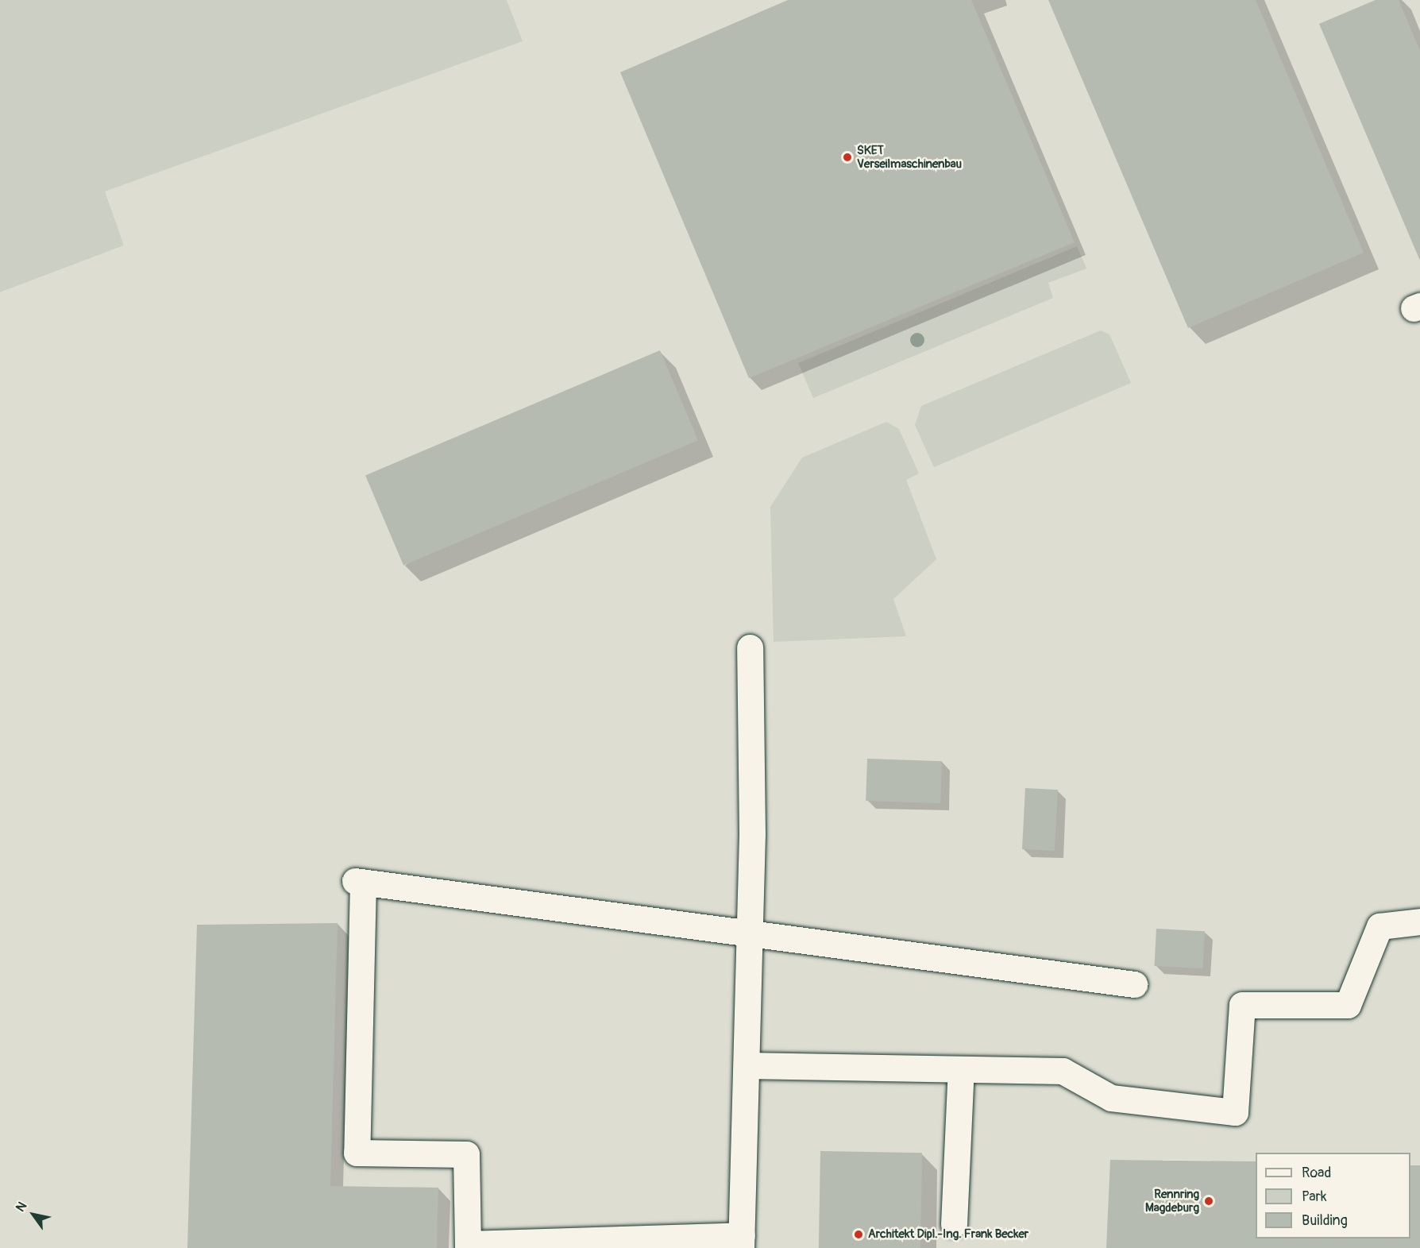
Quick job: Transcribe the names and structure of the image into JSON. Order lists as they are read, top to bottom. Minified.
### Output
{"places":["SKET Verseilmaschinenbau","Rennring Magdeburg","Architekt Dipl.-Ing. Frank Becker"],"legend":["Road","Park","Building"],"north":"top left"}
